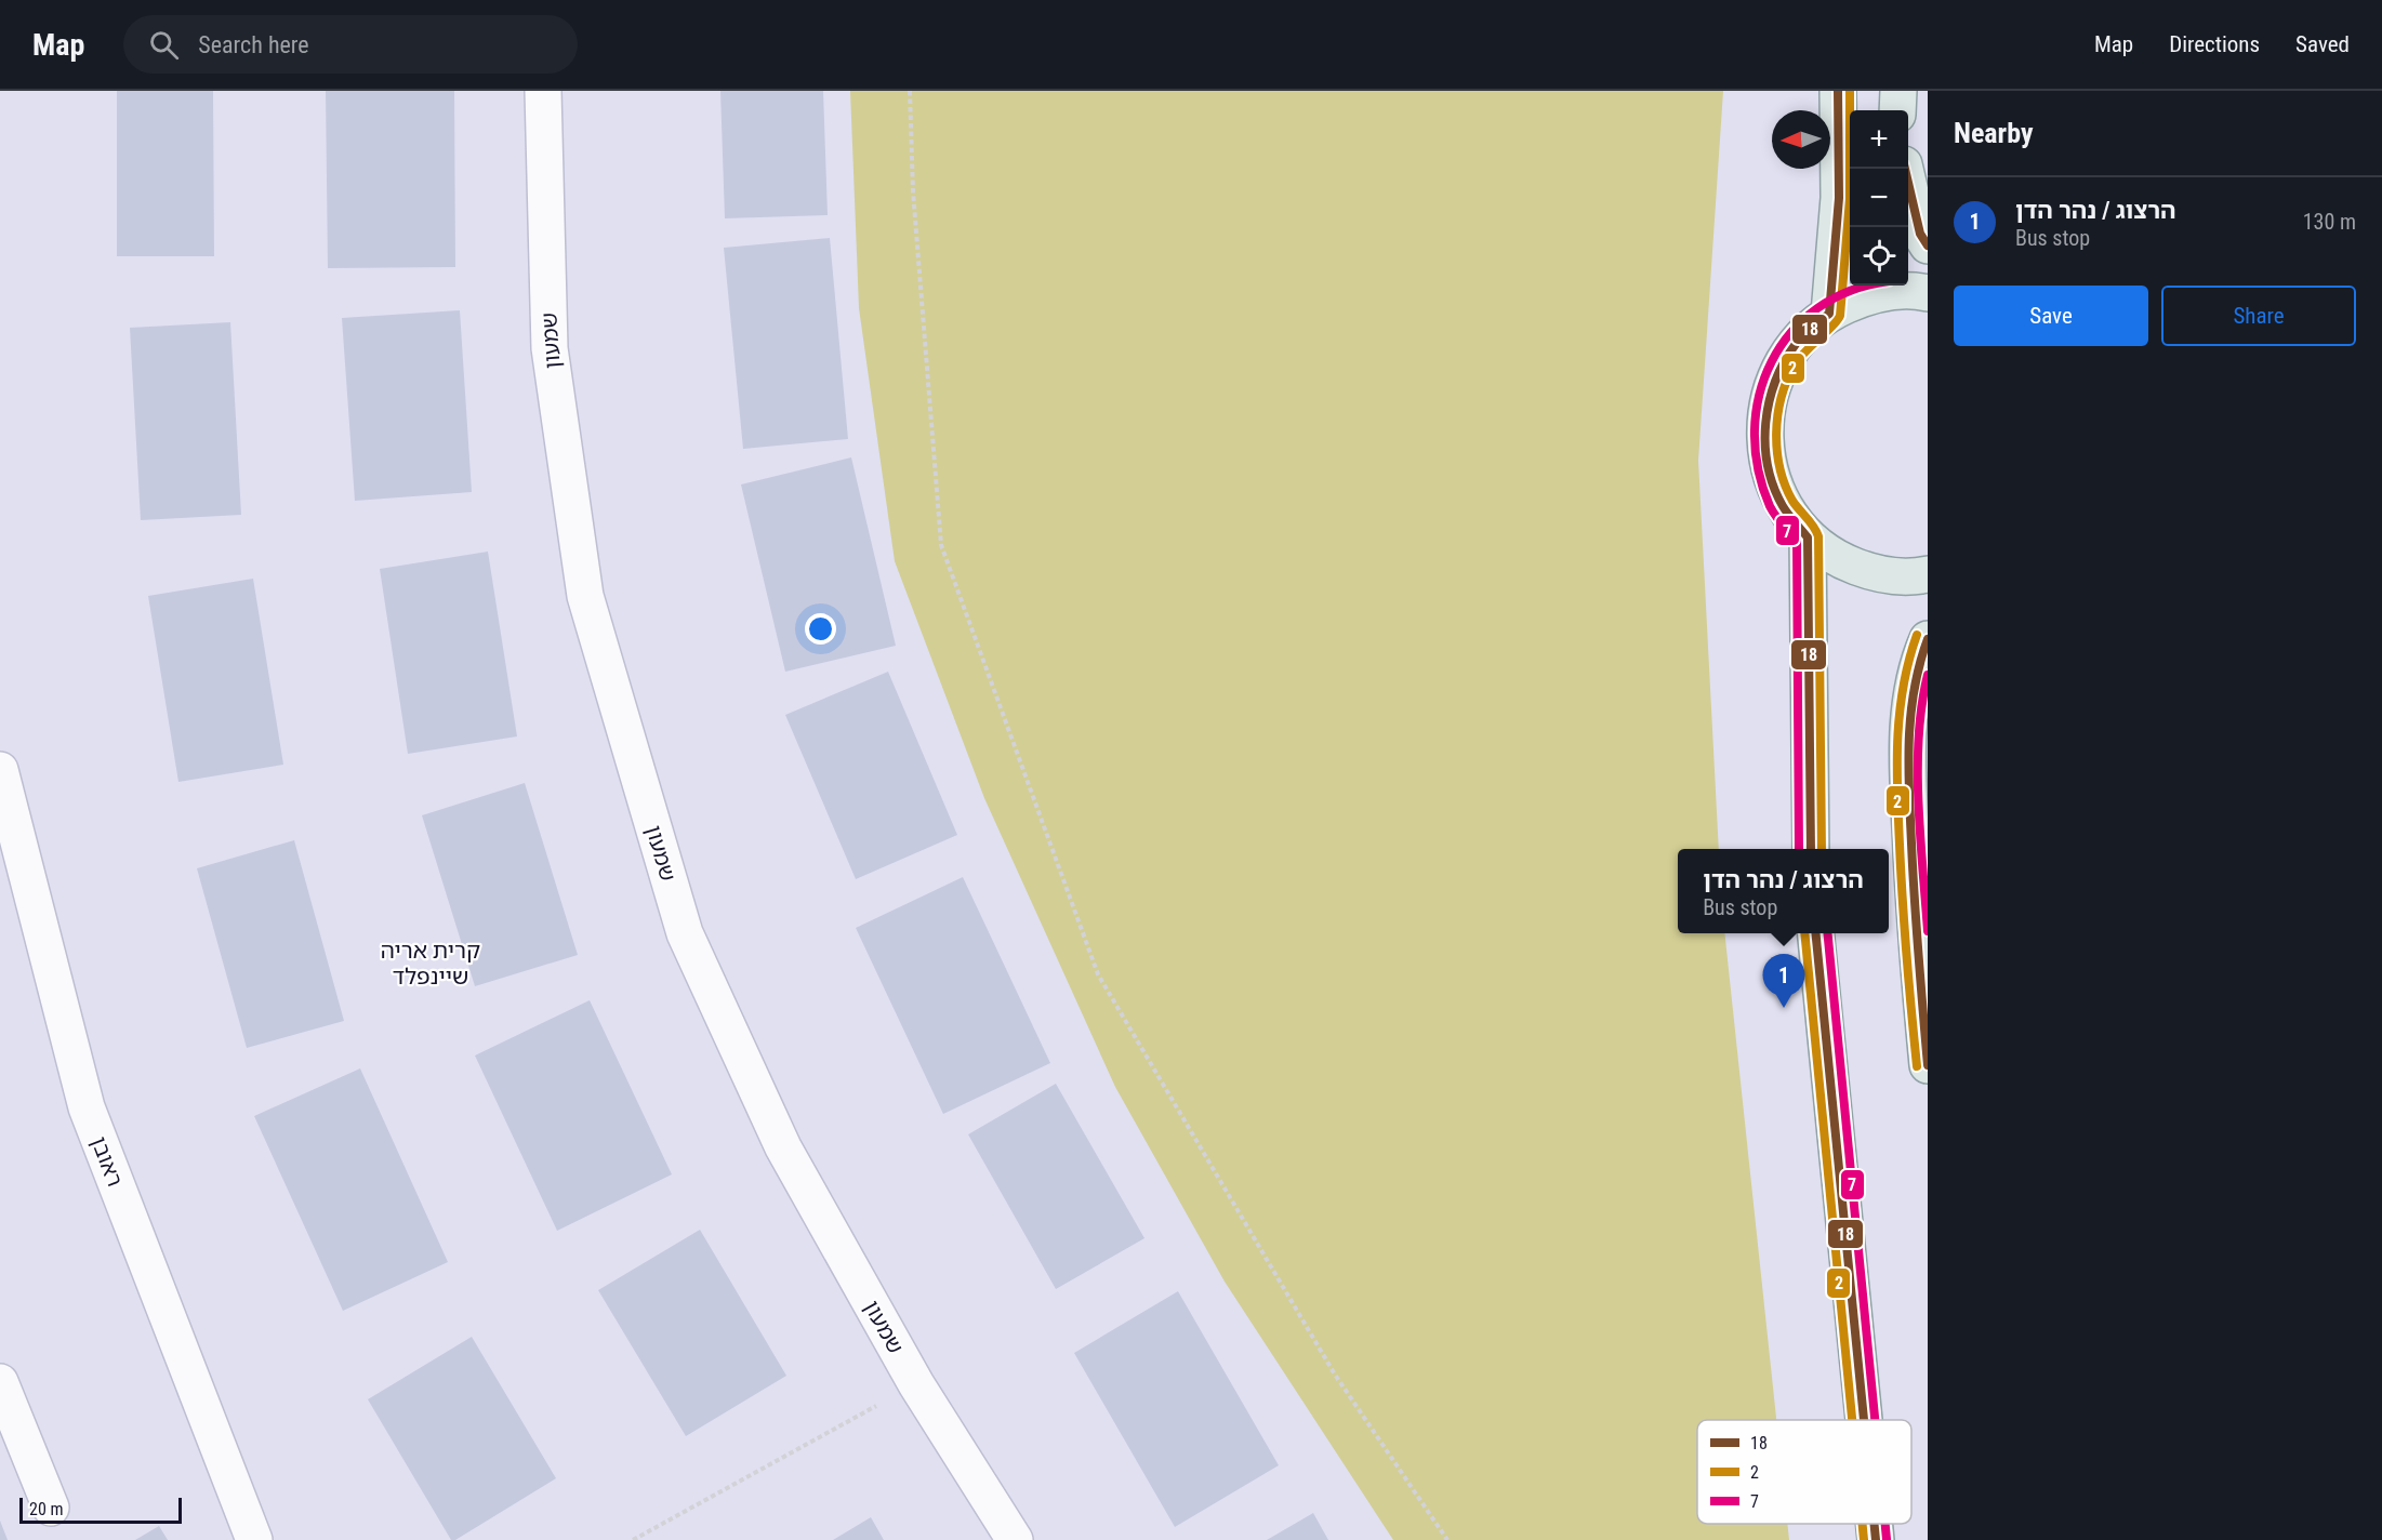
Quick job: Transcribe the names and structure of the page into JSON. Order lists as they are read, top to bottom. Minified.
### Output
{"streets":{"street":["שמעון","ראובן"]},"districts":["קרית אריה שיינפלד"],"lines":["transit line 18","transit line 2","transit line 7"],"legend":["18","2","7"],"scale_bar":"20 m","north":"left","page":{"header":"Map","search":"Search here","nav":["Map","Directions","Saved"],"heading":"Nearby","map_buttons":["+","−"],"list":[{"mark":"1","name":"הרצוג / נהר הדן","note":"Bus stop","value":"130 m"}],"buttons":["Save","Share"],"popup":["הרצוג / נהר הדן","Bus stop"],"pins":"1","scale":"20 m"}}
